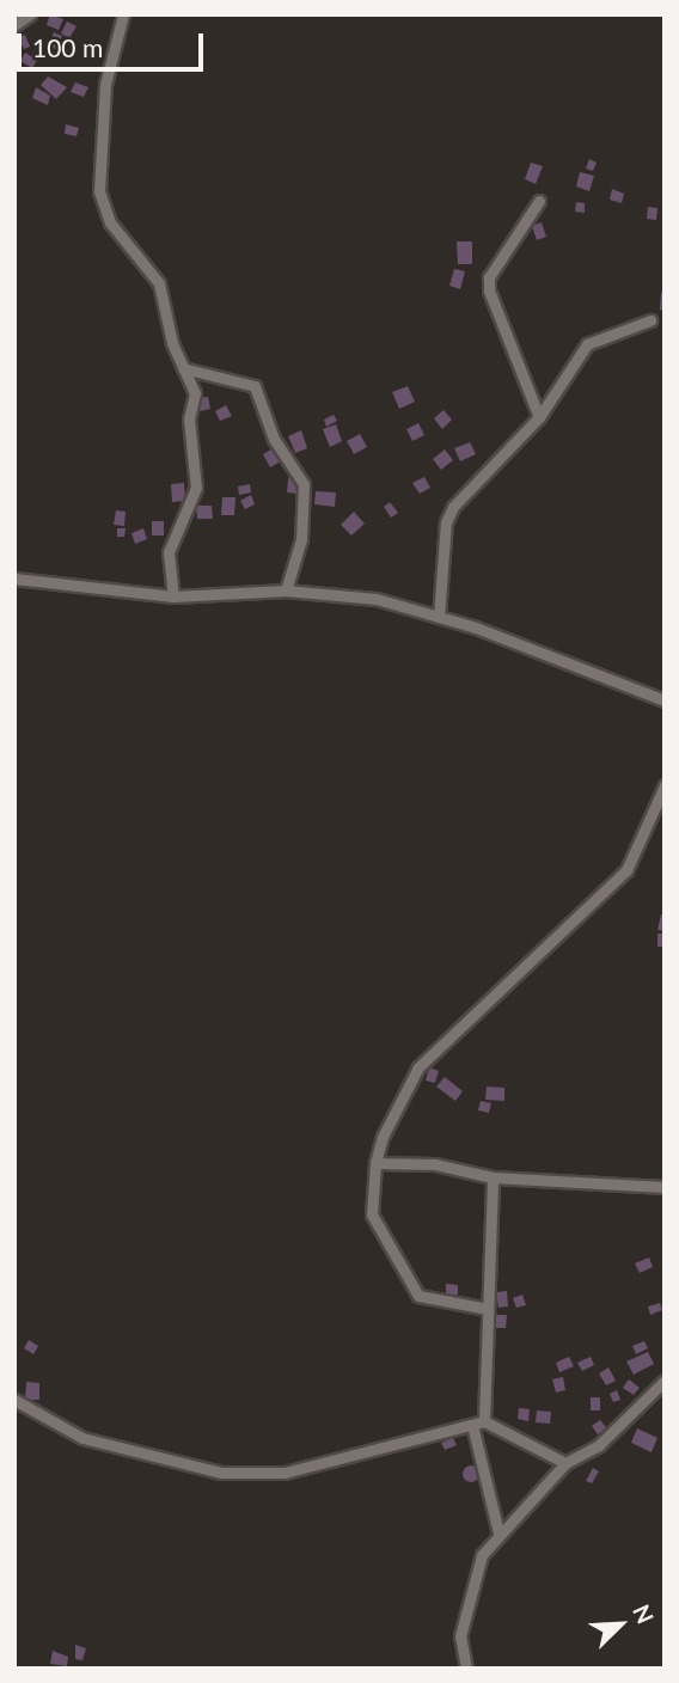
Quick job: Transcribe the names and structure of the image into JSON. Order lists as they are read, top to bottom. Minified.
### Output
{"scale_bar":"100 m","north":"top right"}
